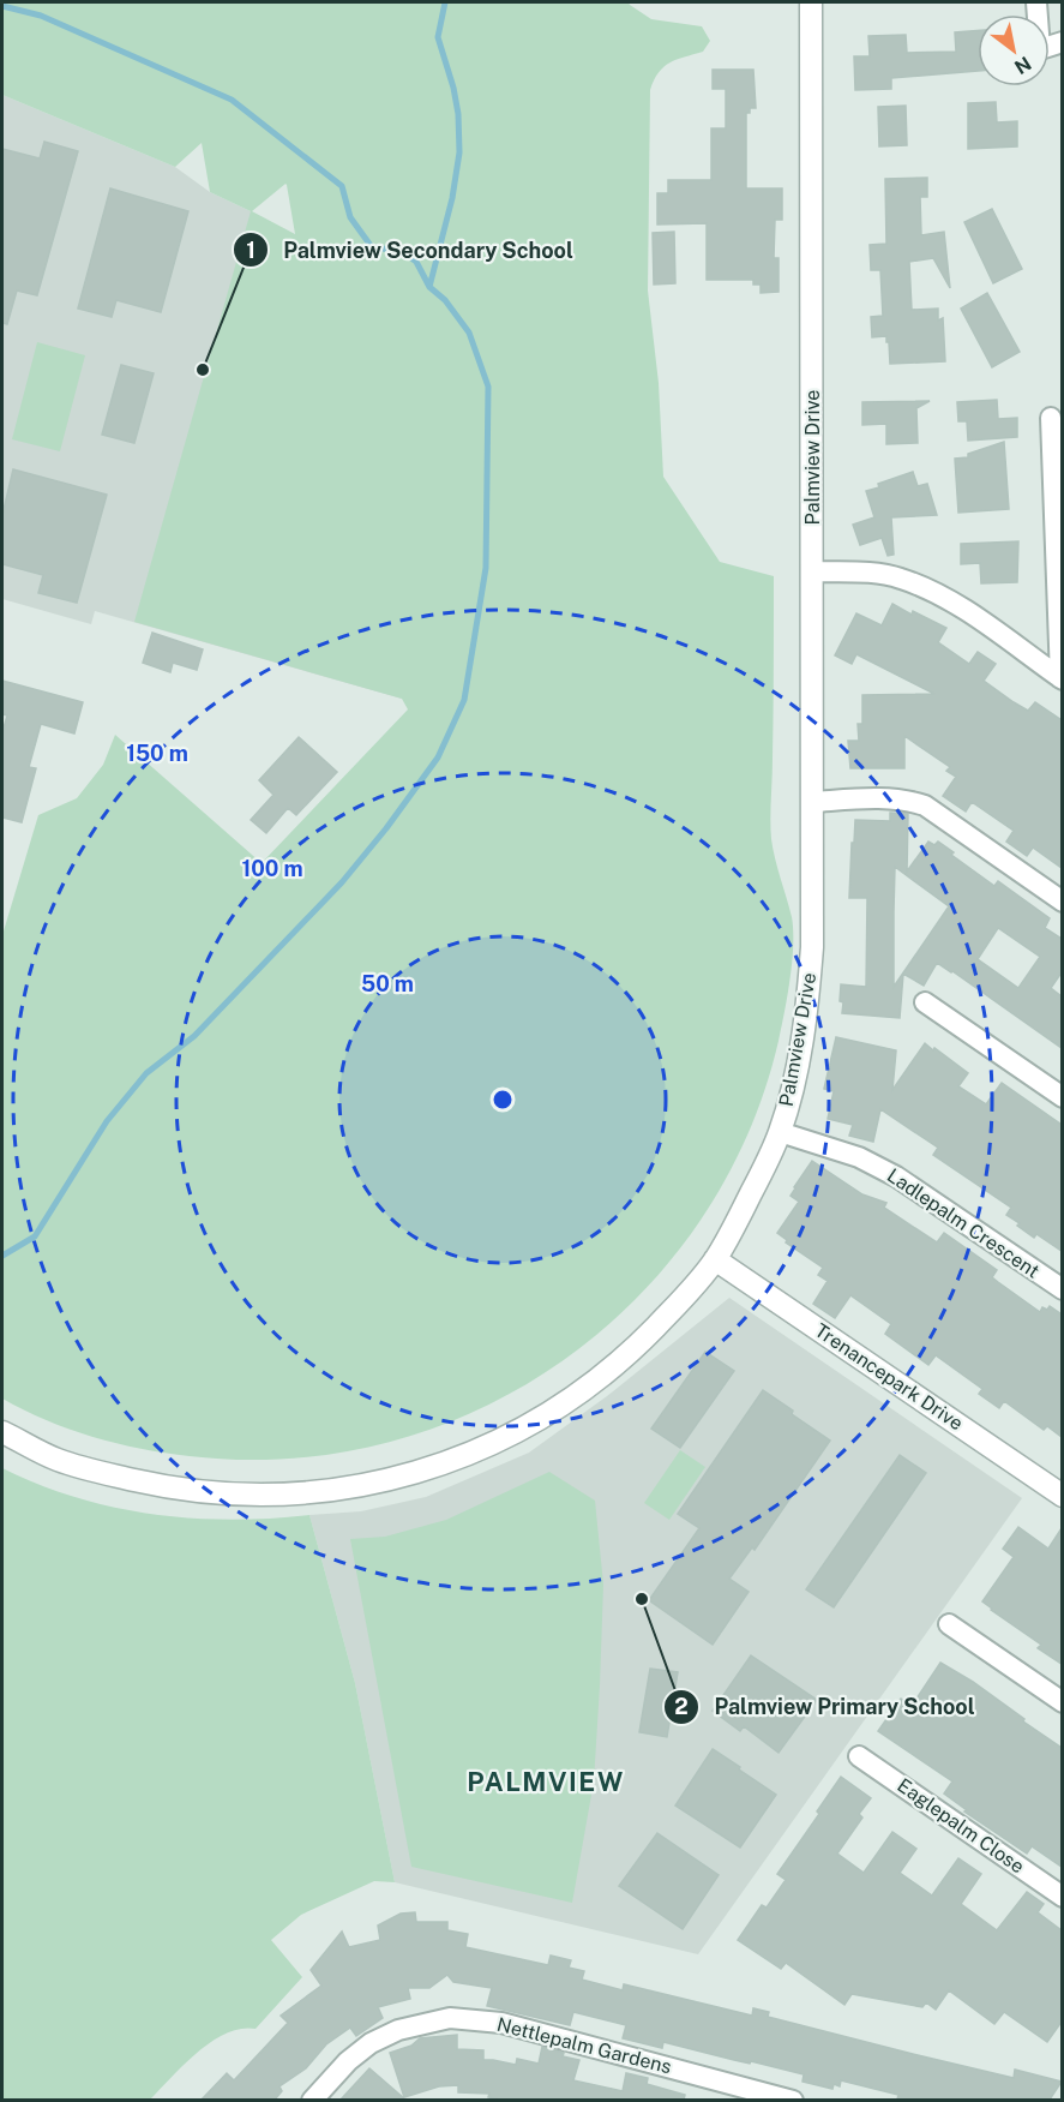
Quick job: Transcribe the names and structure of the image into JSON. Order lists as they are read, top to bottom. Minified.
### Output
{"streets":{"street":["Palmview Drive","Ladlepalm Crescent","Trenancepark Drive","Eaglepalm Close","Nettlepalm Gardens"]},"crossings":[["Palmview Drive","Ladlepalm Crescent"],["Palmview Drive","Trenancepark Drive"]],"districts":["PALMVIEW"],"places":["Palmview Secondary School","Palmview Primary School"],"north":"bottom right","rings":["150 m","100 m","50 m"]}
